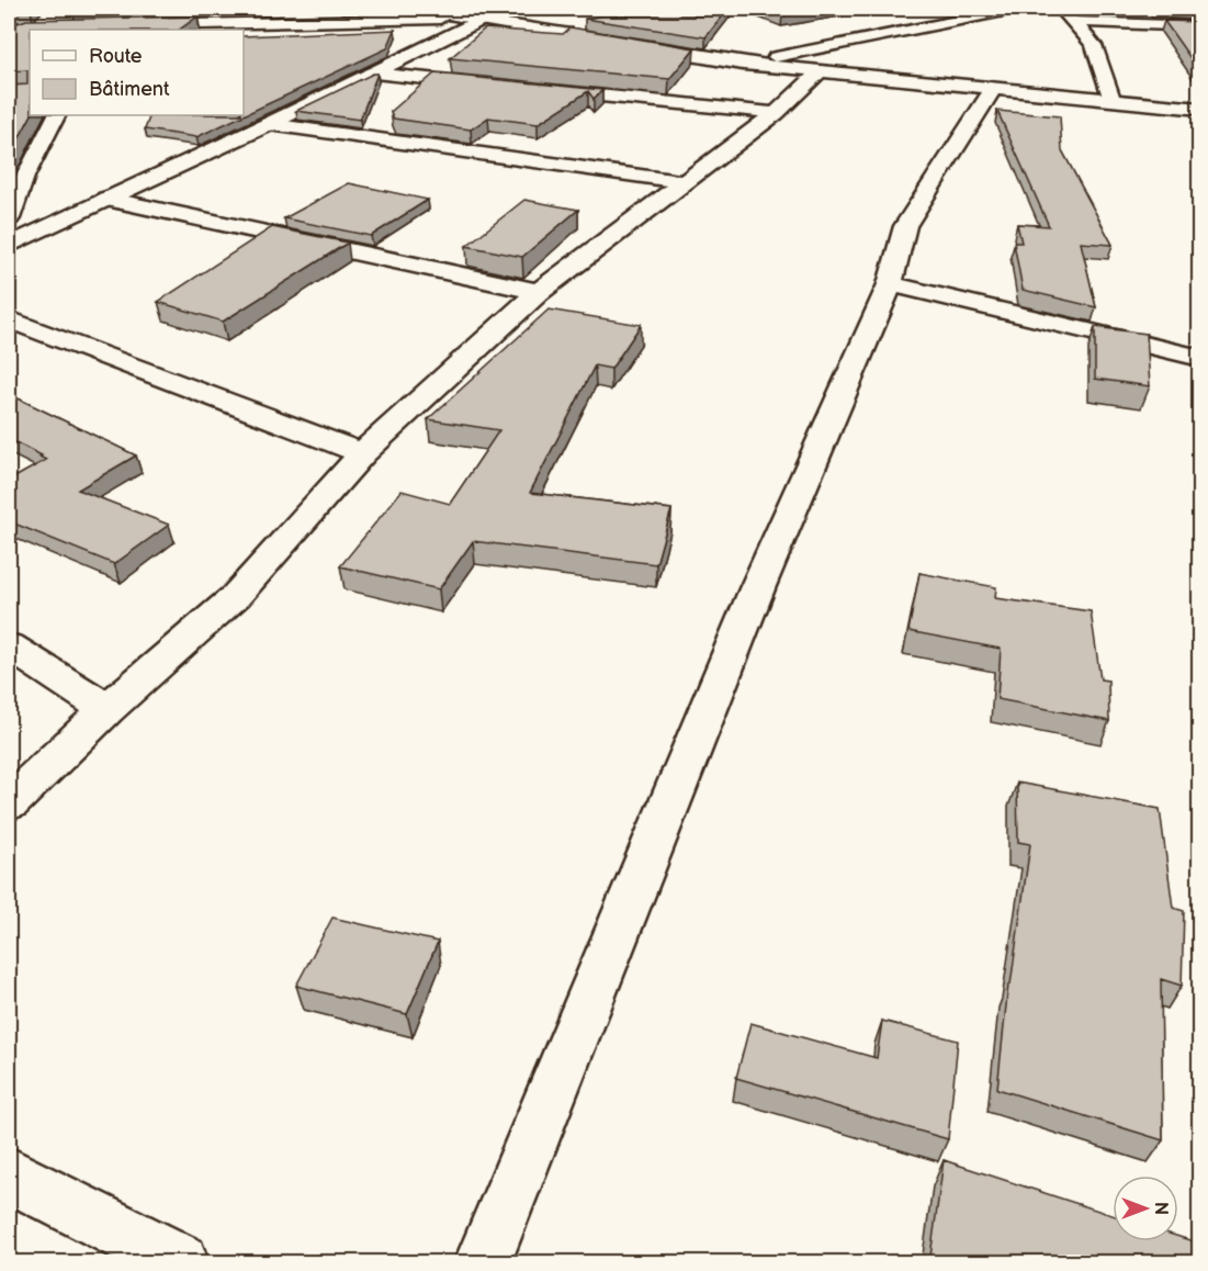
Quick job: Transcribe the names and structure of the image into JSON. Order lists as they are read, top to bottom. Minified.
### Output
{"legend":["Route","Bâtiment"],"north":"right"}
